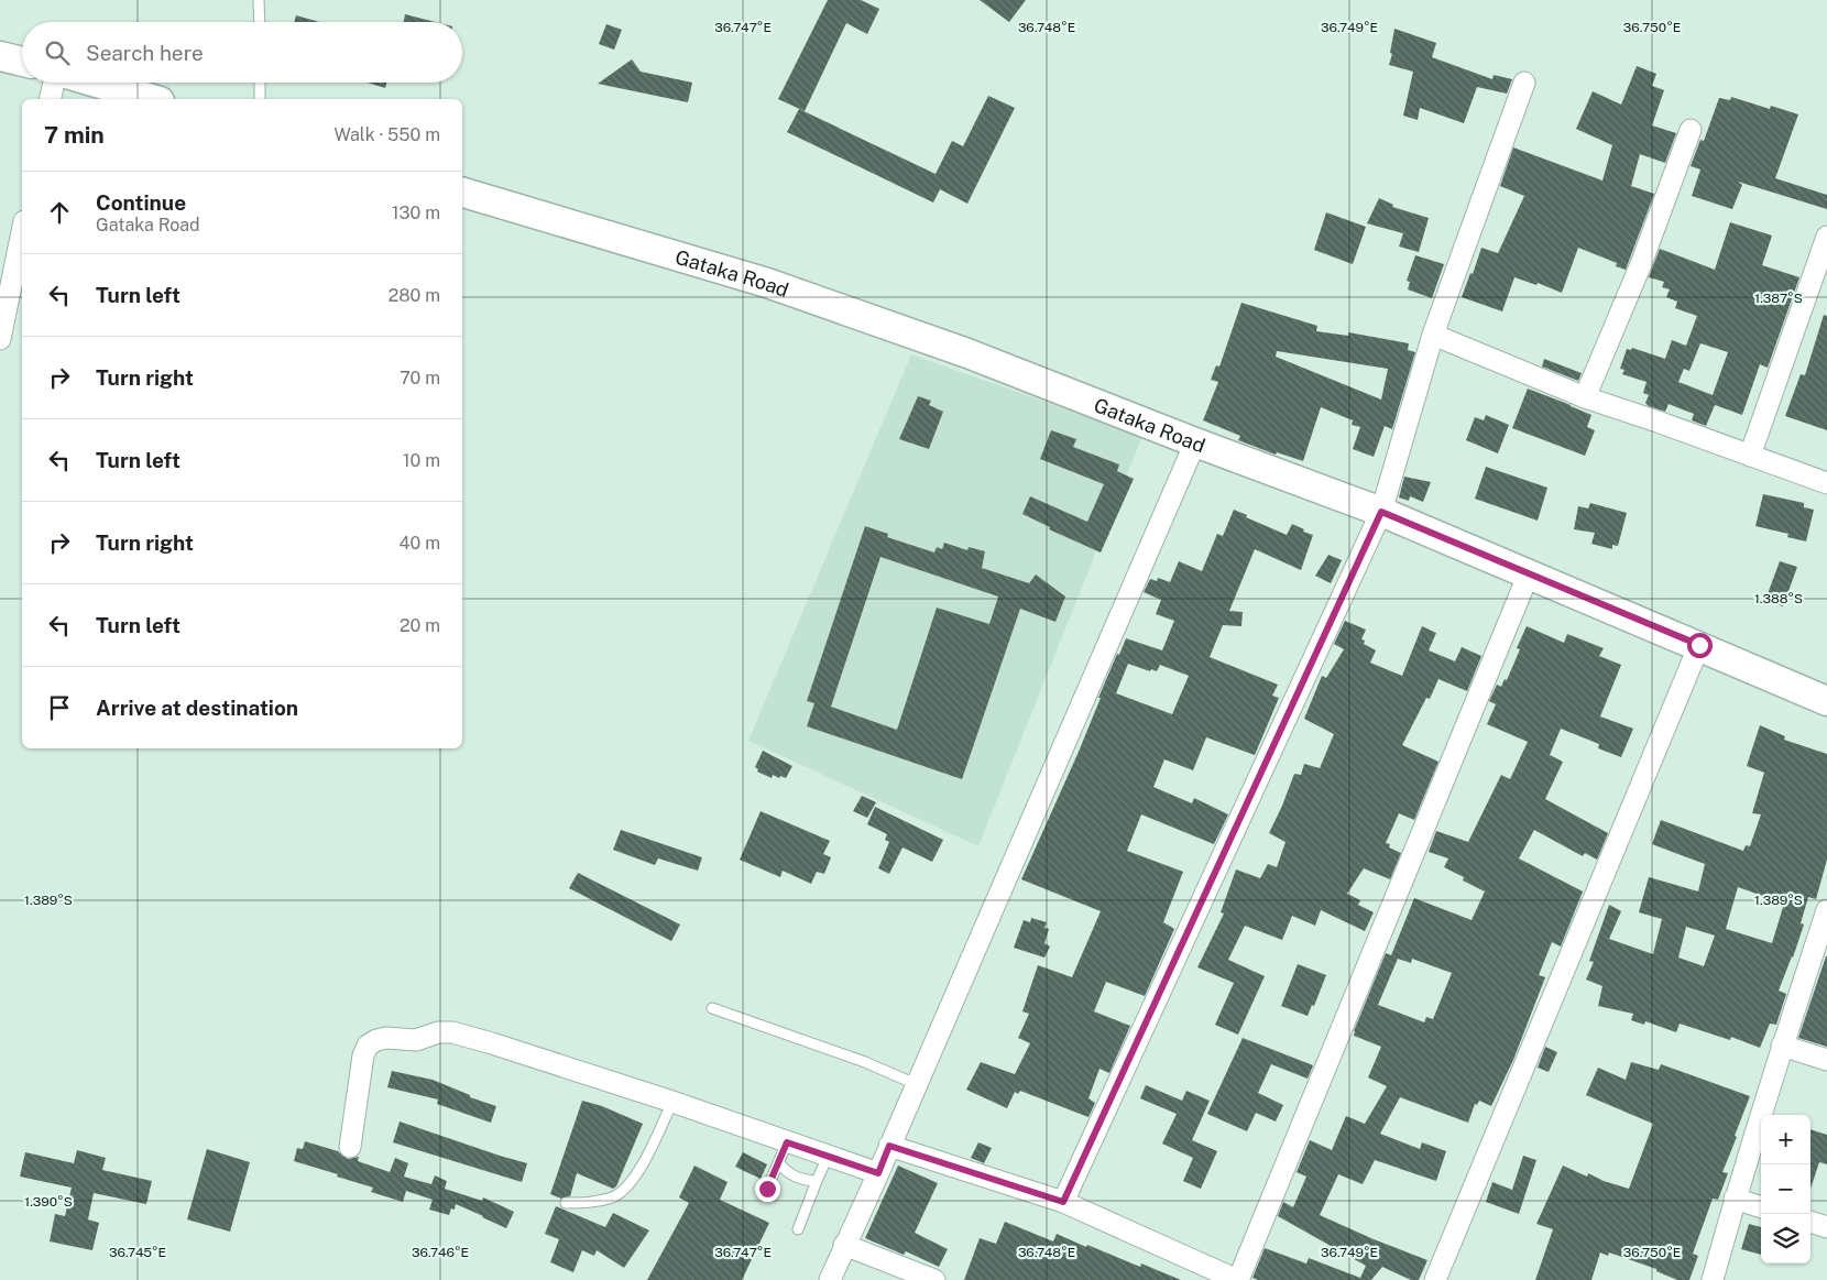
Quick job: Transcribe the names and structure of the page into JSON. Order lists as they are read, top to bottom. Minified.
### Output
{"streets":{"street":["Gataka Road"]},"page":{"search":"Search here","heading":["7 min","Walk · 550 m"],"list":[["Continue","Gataka Road","130 m"],["Turn left","280 m"],["Turn right","70 m"],["Turn left","10 m"],["Turn right","40 m"],["Turn left","20 m"],"Arrive at destination"],"map_buttons":["+","−"]},"coordinates":["36.747°E","36.748°E","36.749°E","36.750°E","1.387°S","1.388°S","1.389°S","1.390°S","36.745°E","36.746°E"]}
